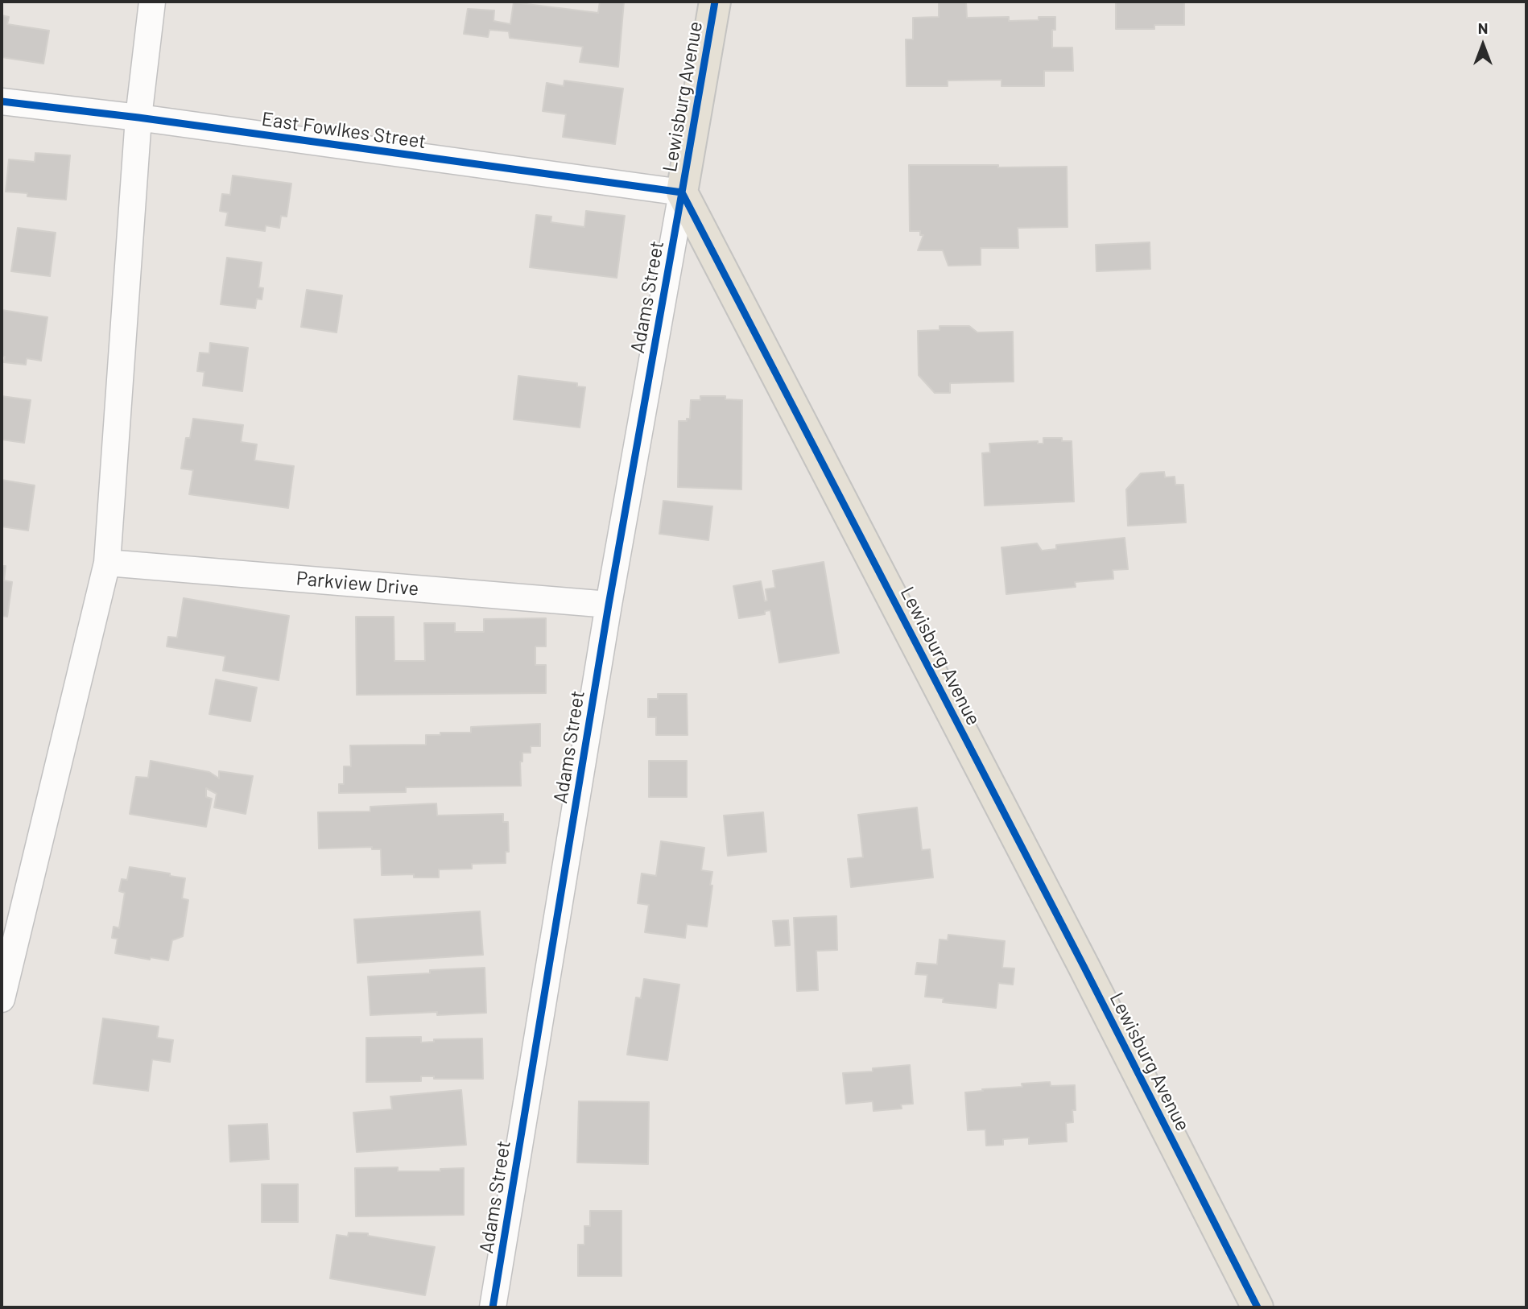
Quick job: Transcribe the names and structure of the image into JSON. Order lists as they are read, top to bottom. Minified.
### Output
{"streets":{"main road":["Lewisburg Avenue"],"street":["East Fowlkes Street","Adams Street","Parkview Drive"]},"crossings":[["Lewisburg Avenue","East Fowlkes Street"],["Lewisburg Avenue","Adams Street"],["East Fowlkes Street","Adams Street"],["Adams Street","Parkview Drive"]],"north":"top"}
